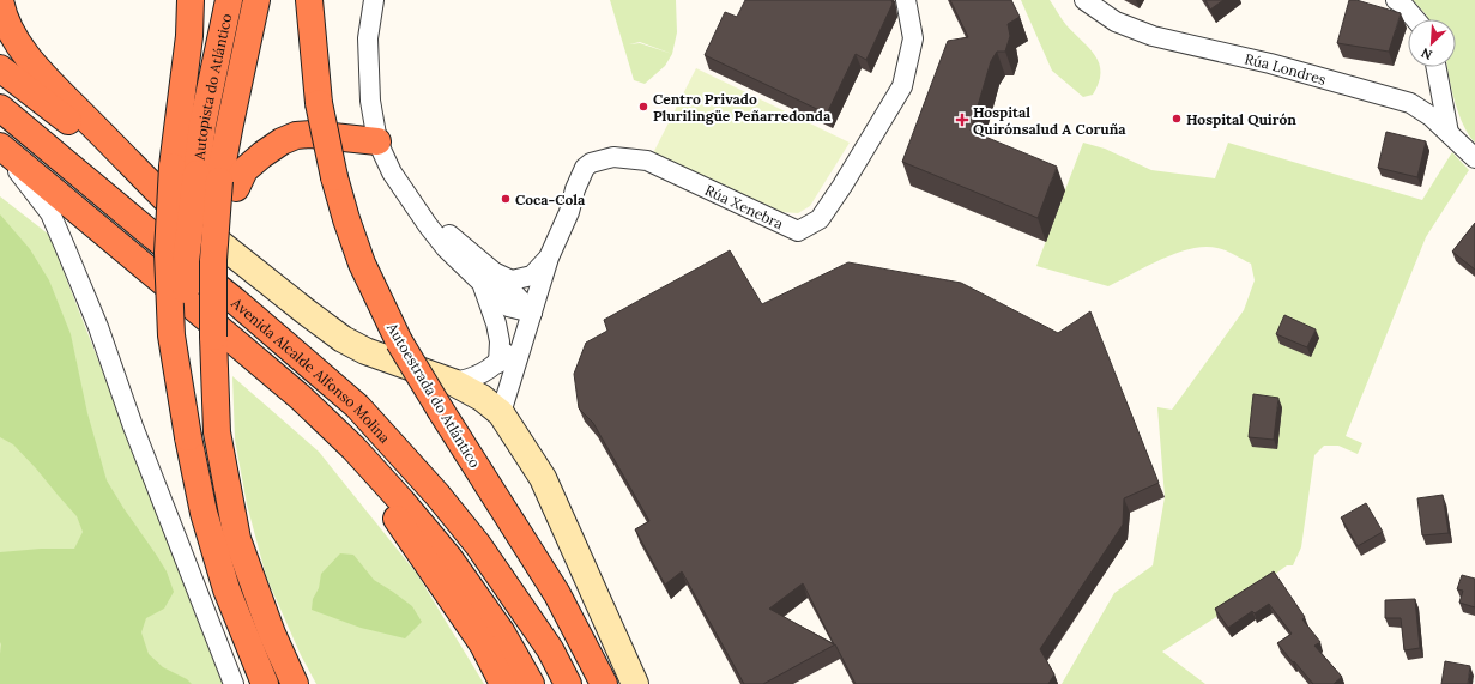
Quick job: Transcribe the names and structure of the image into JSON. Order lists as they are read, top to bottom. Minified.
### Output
{"streets":{"highway":["Autopista do Atlántico","Avenida Alcalde Alfonso Molina","Autoestrada do Atlántico"],"street":["Rúa Londres","Rúa Xenebra"]},"places":{"other":["Centro Privado Plurilingüe Peñarredonda","Hospital Quirón","Coca-Cola"],"health":["Hospital Quirónsalud A Coruña"]},"north":"bottom left"}
